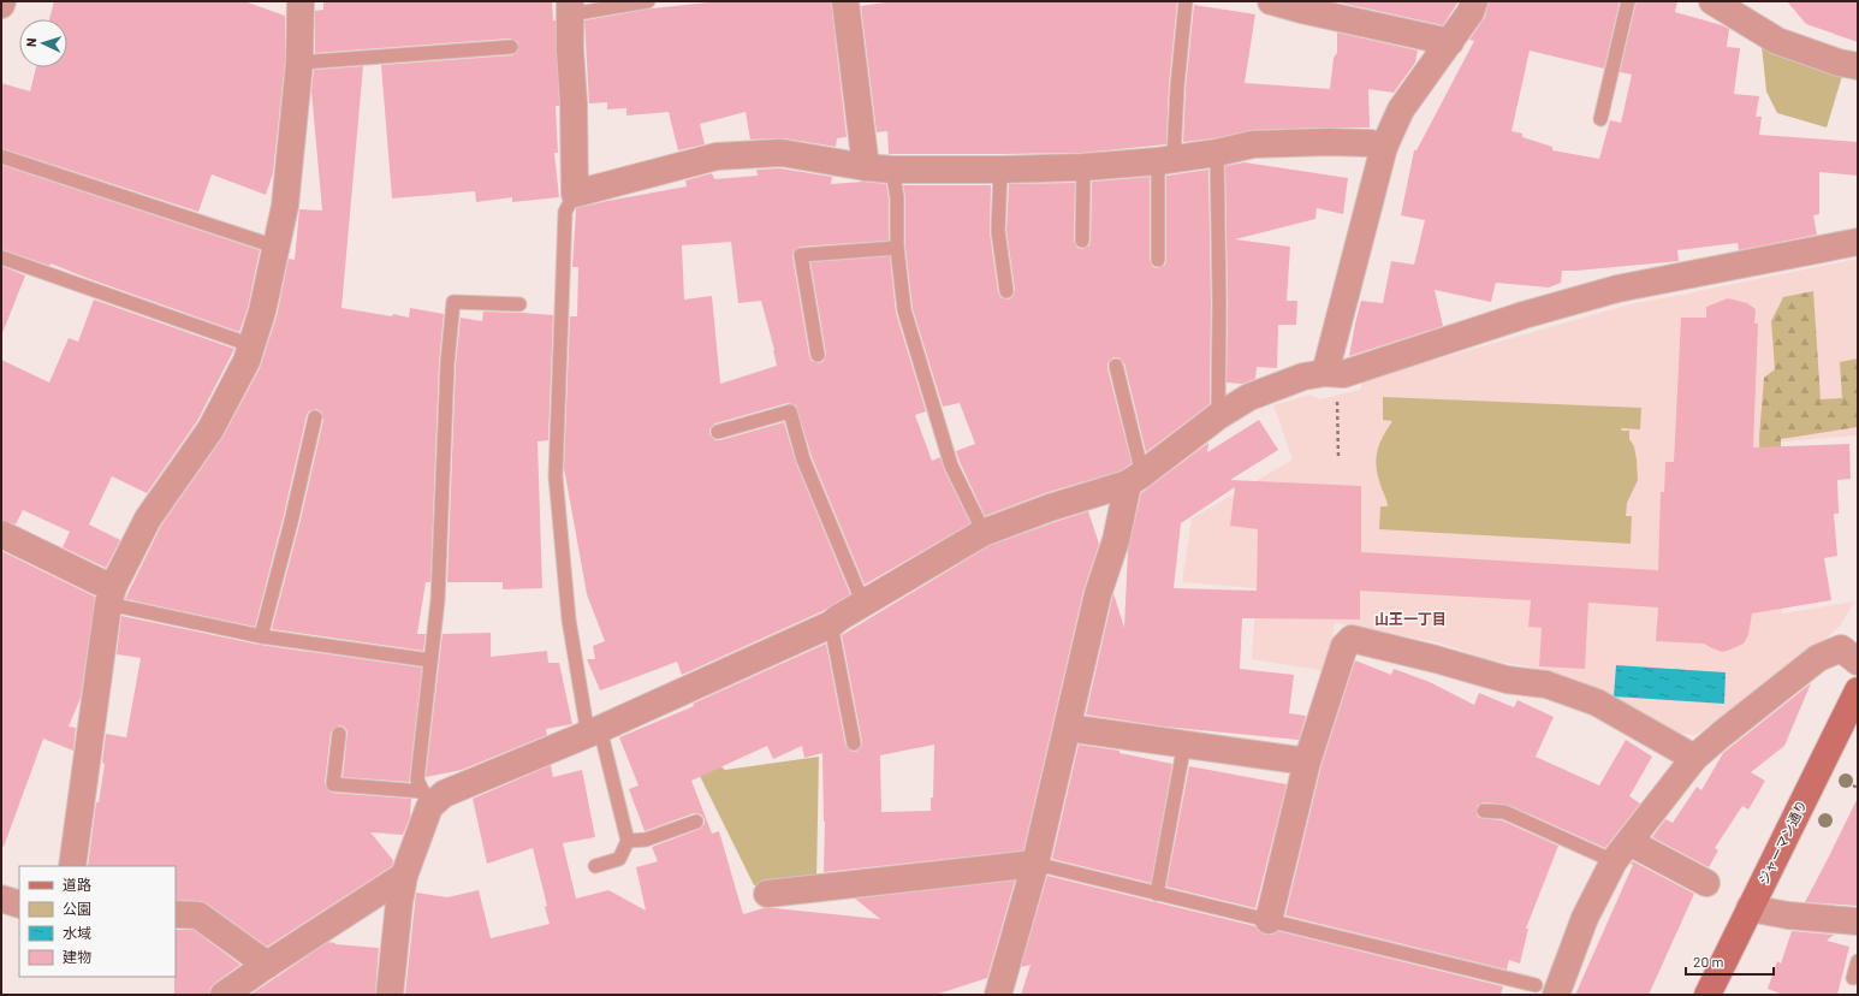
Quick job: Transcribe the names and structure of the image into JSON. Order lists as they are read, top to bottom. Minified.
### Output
{"streets":{"street":["ジャーマン通り"]},"districts":["山王一丁目"],"legend":["道路","公園","水域","建物"],"scale_bar":"20 m","north":"left"}
